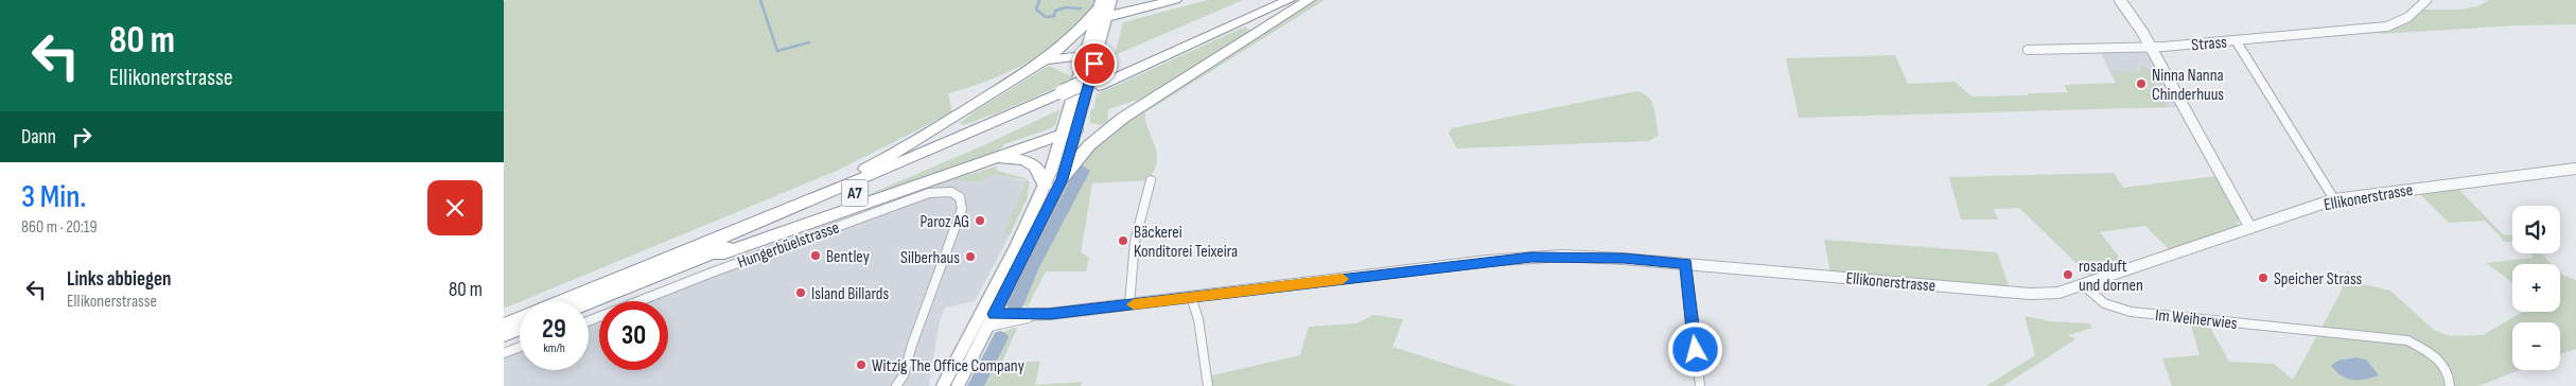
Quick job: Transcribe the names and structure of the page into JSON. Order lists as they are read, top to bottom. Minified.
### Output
{"streets":{"highway":["A7"],"street":["Strass","Ellikonerstrasse","Hungerbüelstrasse","Im Weiherwies"]},"crossings":[["Strass","Ellikonerstrasse"],["Ellikonerstrasse","Im Weiherwies"]],"places":["Ninna Nanna Chinderhuus","Paroz AG","Bäckerei Konditorei Teixeira","Bentley","Silberhaus","rosaduft und dornen","Speicher Strass","Island Billards","Witzig The Office Company"],"page":{"turn":["80 m","Ellikonerstrasse"],"then":"Dann","heading":["3 Min.","860 m · 20:19"],"map_buttons":["+","−"],"list":[{"name":"Links abbiegen","note":"Ellikonerstrasse","value":"80 m"}],"speed":"29 km/h","limit":"30"}}
